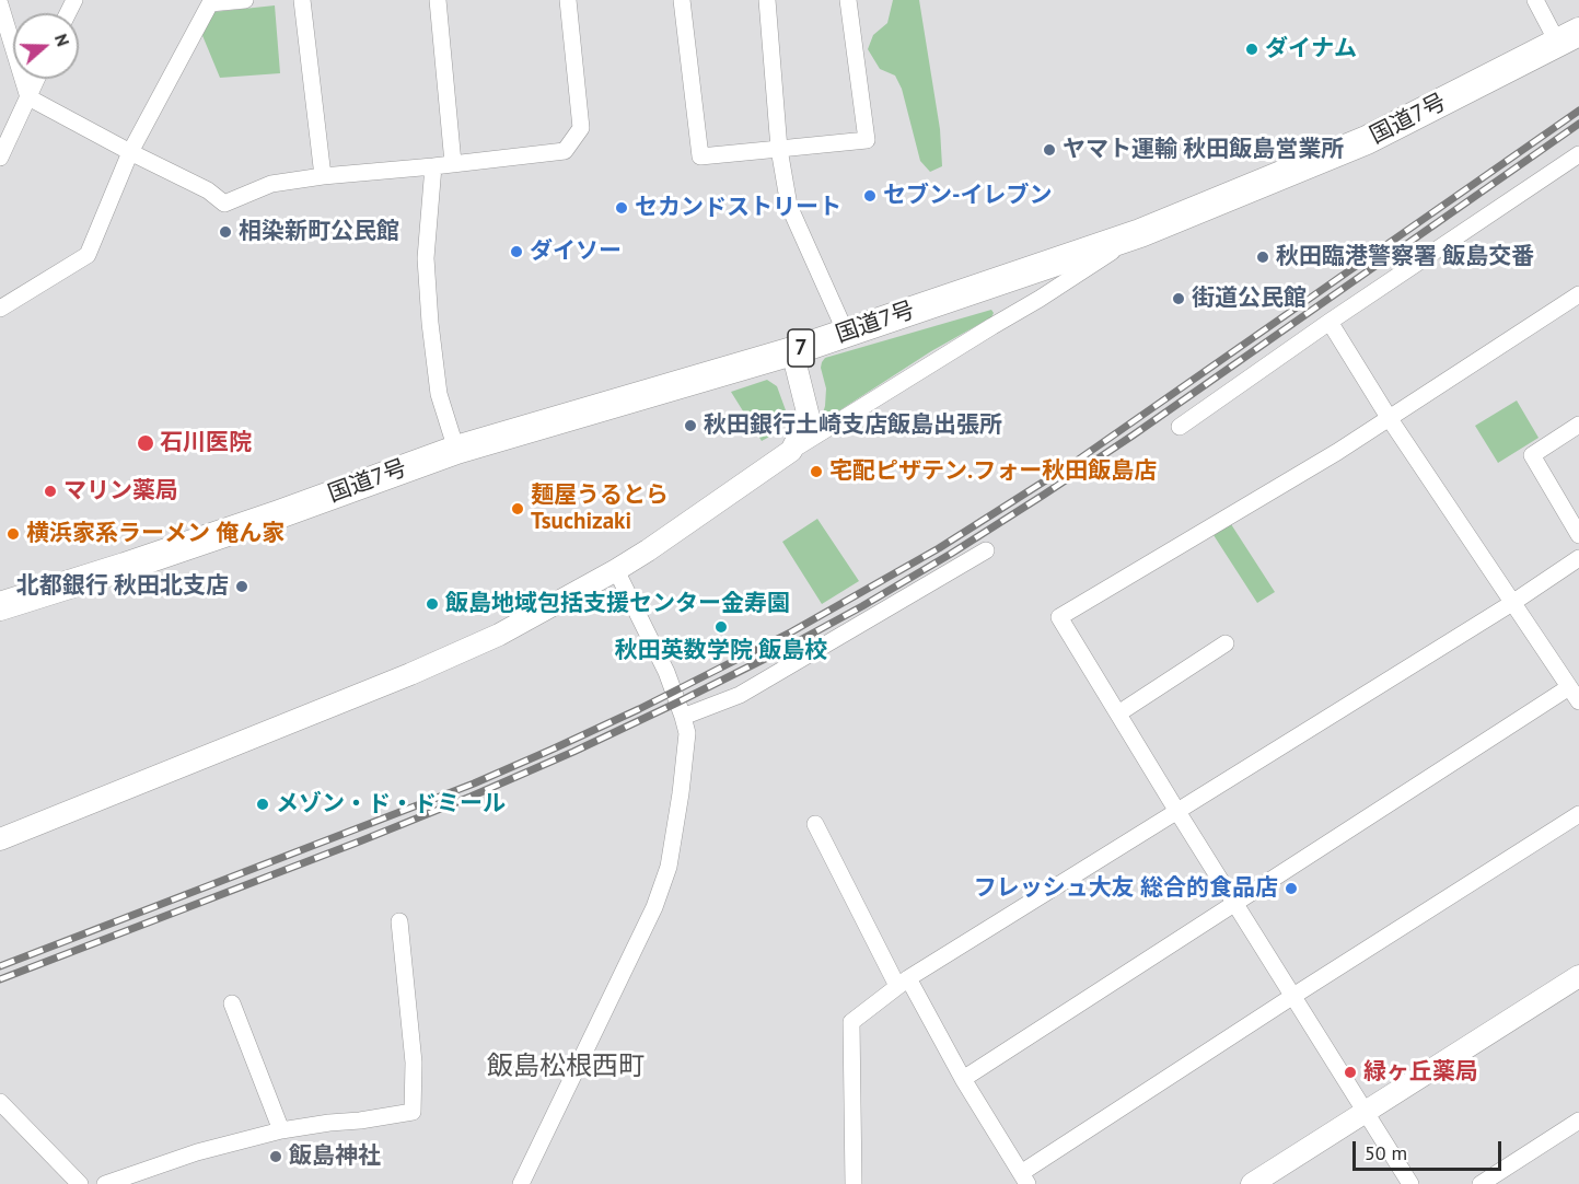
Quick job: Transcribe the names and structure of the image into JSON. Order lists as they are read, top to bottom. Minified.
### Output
{"streets":{"highway":["国道7号","7"]},"districts":["飯島松根西町"],"places":["ダイナム","ヤマト運輸 秋田飯島営業所","セブン-イレブン","セカンドストリート","相染新町公民館","ダイソー","秋田臨港警察署 飯島交番","街道公民館","秋田銀行土崎支店飯島出張所","石川医院","宅配ピザテン.フォー秋田飯島店","マリン薬局","麺屋うるとら Tsuchizaki","横浜家系ラーメン 俺ん家","北都銀行 秋田北支店","飯島地域包括支援センター金寿園","秋田英数学院 飯島校","メゾン・ド・ドミール","フレッシュ大友 総合的食品店","緑ヶ丘薬局","飯島神社"],"scale_bar":"50 m","north":"right"}
